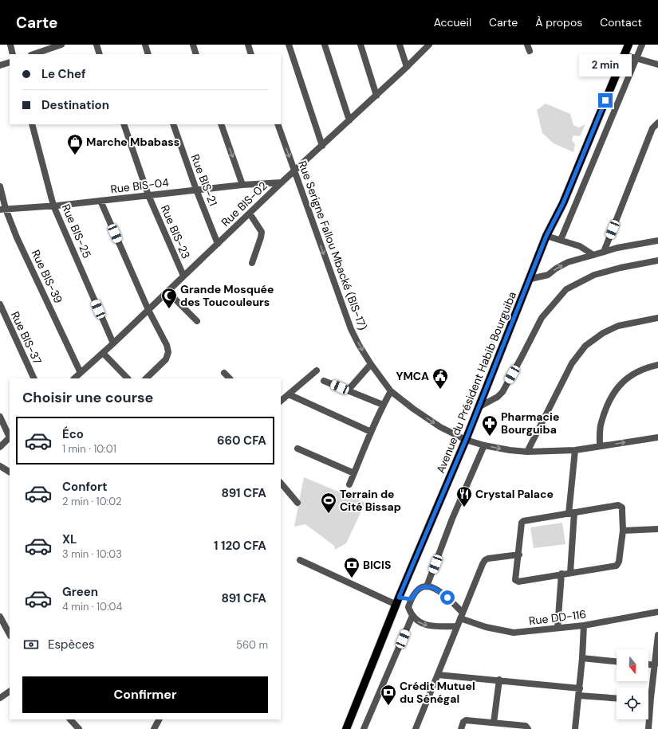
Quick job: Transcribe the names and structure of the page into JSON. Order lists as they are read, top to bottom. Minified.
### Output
{"streets":{"main road":["Avenue du Président Habib Bourguiba"],"street":["Rue BIS-21","Rue BIS-04","Rue BIS-02","Rue BIS-25","Rue BIS-23","Rue Serigne Fallou Mbacké (BIS-17)","Rue BIS-39","Rue BIS-37","Rue DD-116"]},"crossings":[["Rue BIS-21","Rue BIS-04"],["Rue BIS-21","Rue BIS-02"],["Rue BIS-04","Rue BIS-02"],["Rue BIS-04","Rue BIS-25"],["Rue BIS-04","Rue BIS-23"],["Rue BIS-04","Rue BIS-39"],["Rue BIS-02","Rue BIS-25"],["Rue BIS-02","Rue BIS-23"],["Rue BIS-02","Rue Serigne Fallou Mbacké (BIS-17)"],["Rue BIS-02","Rue BIS-39"],["Rue Serigne Fallou Mbacké (BIS-17)","Avenue du Président Habib Bourguiba"]],"one_way":["Rue Serigne Fallou Mbacké (BIS-17)"],"places":{"shop":["Marche Mbabass"],"mosque":["Grande Mosquée des Toucouleurs"],"public building":["YMCA"],"pharmacy":["Pharmacie Bourguiba"],"restaurant":["Crystal Palace"],"sports":["Terrain de Cité Bissap"],"bank":["BICIS","Crédit Mutuel du Sénégal"]},"north":"bottom","page":{"header":"Carte","nav":["Accueil","Carte","À propos","Contact"],"bubble":"2 min","banner":["Le Chef","Destination"],"heading":"Choisir une course","list":[{"name":"Éco","note":"1 min · 10:01","value":"660 CFA"},{"name":"Confort","note":"2 min · 10:02","value":"891 CFA"},{"name":"XL","note":"3 min · 10:03","value":"1 120 CFA"},{"name":"Green","note":"4 min · 10:04","value":"891 CFA"}],"pay":["Espèces","560 m"],"buttons":"Confirmer"}}
